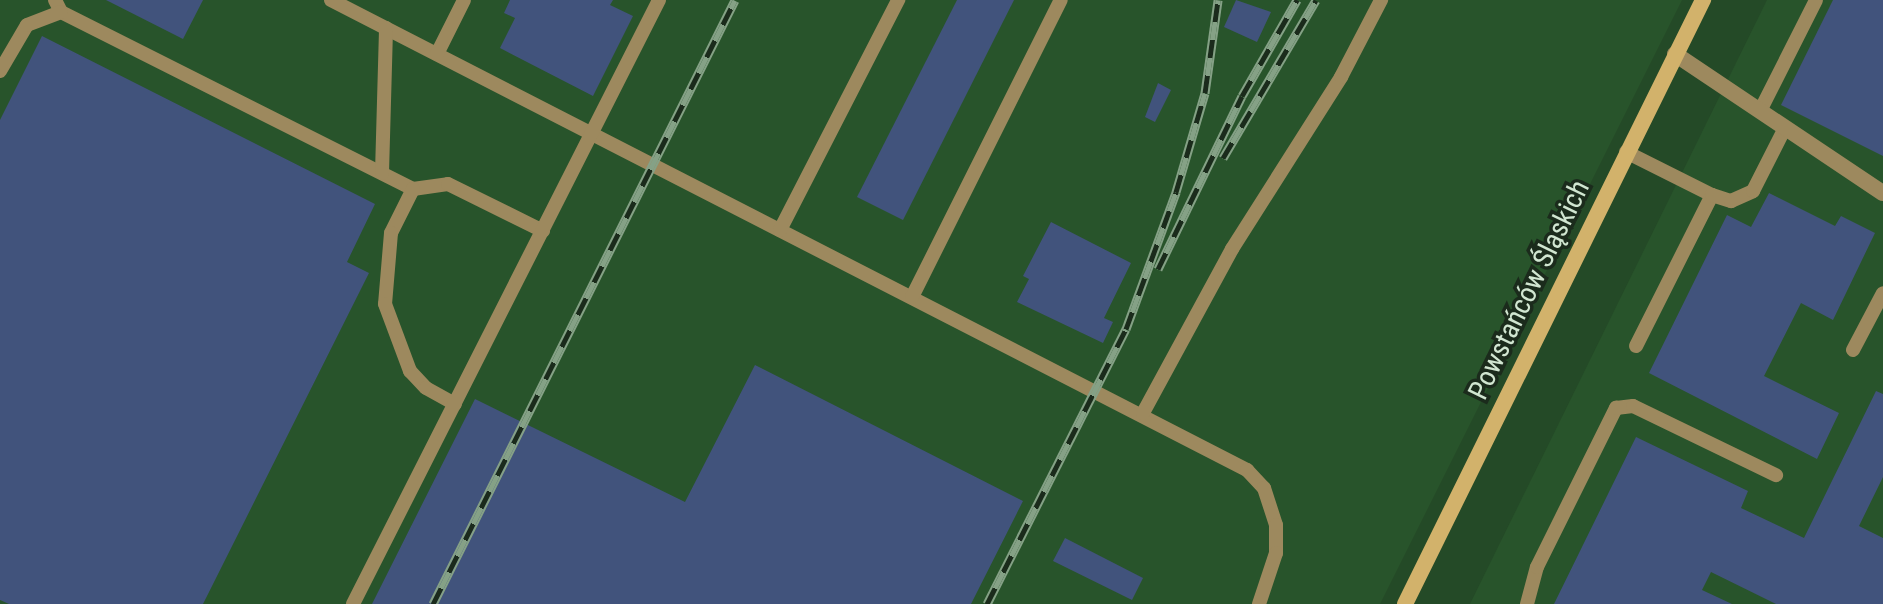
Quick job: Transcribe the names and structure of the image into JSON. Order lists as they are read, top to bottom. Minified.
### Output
{"streets":{"main road":["Powstańców Śląskich"]}}
